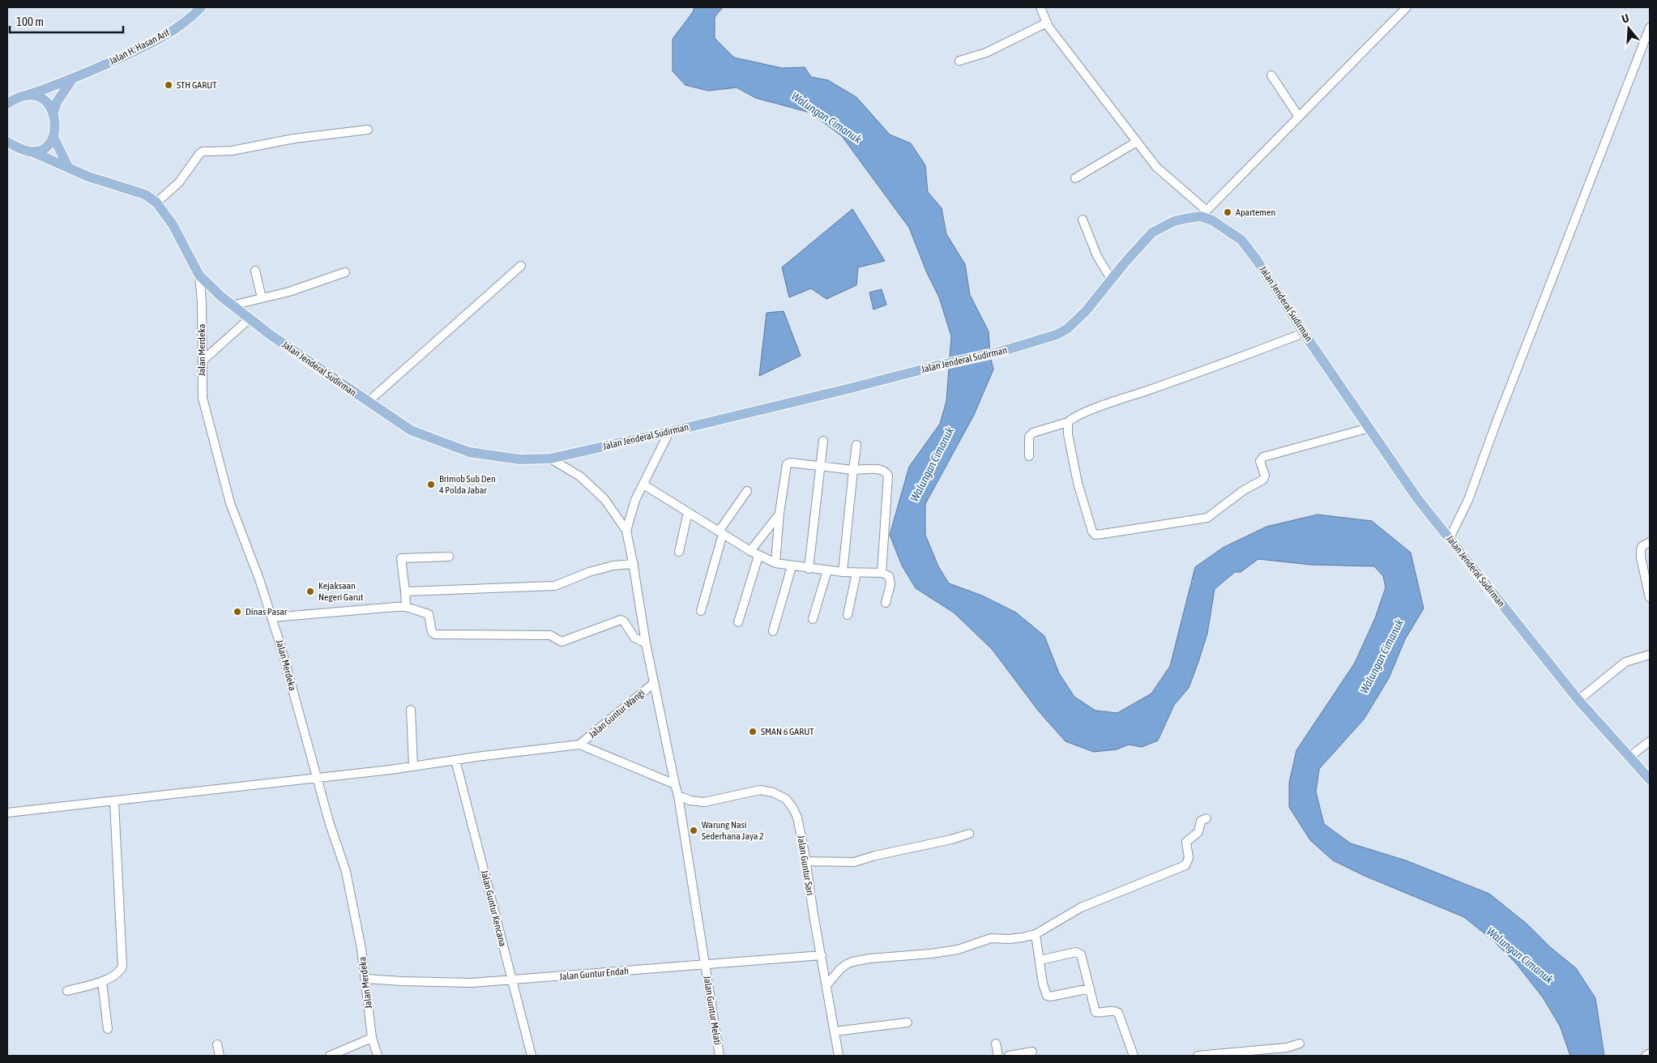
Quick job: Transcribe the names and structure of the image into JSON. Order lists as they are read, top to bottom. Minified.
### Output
{"streets":{"main road":["Jalan H. Hasan Arif","Jalan Jenderal Sudirman"],"street":["Jalan Merdeka","Jalan Guntur Wangi","Jalan Guntur Sari","Jalan Guntur Kencana","Jalan Guntur Endah","Jalan Guntur Melati"]},"crossings":[["Jalan Jenderal Sudirman","Jalan Merdeka"],["Jalan Jenderal Sudirman","Jalan Guntur Wangi"],["Jalan Merdeka","Jalan Guntur Wangi"],["Jalan Merdeka","Jalan Guntur Endah"],["Jalan Guntur Wangi","Jalan Guntur Kencana"],["Jalan Guntur Sari","Jalan Guntur Endah"],["Jalan Guntur Sari","Jalan Guntur Melati"],["Jalan Guntur Kencana","Jalan Guntur Endah"],["Jalan Guntur Endah","Jalan Guntur Melati"]],"water":["Walungan Cimanuk"],"places":["STH GARUT","Apartemen","Brimob Sub Den 4 Polda Jabar","Kejaksaan Negeri Garut","Dinas Pasar","SMAN 6 GARUT","Warung Nasi Sederhana Jaya 2"],"scale_bar":"100 m","north":"top"}
